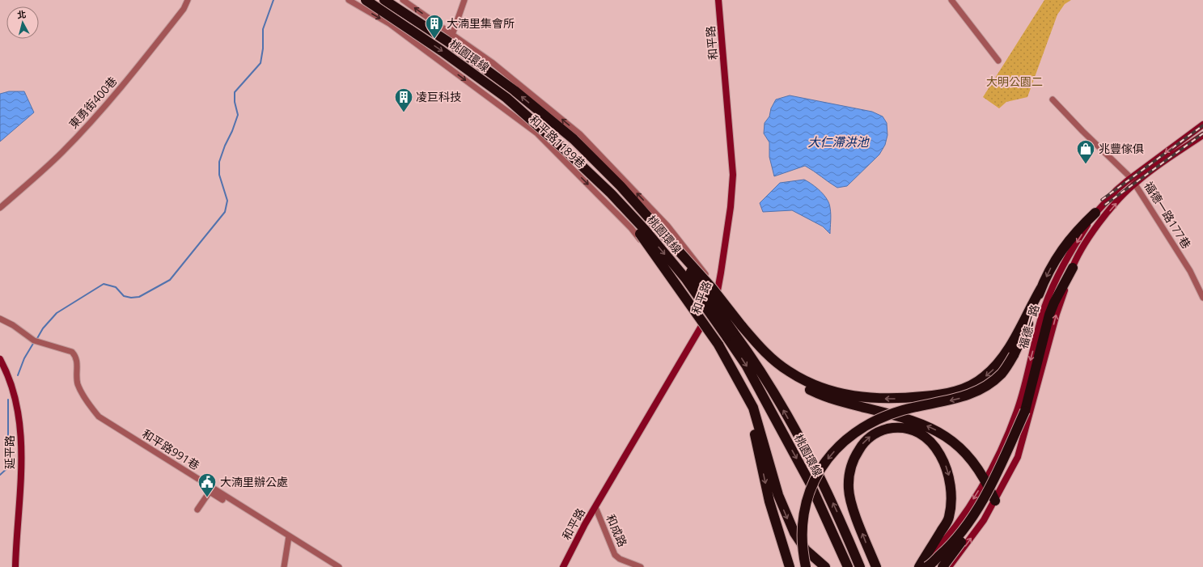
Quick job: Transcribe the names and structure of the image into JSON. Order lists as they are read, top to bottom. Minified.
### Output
{"streets":{"highway":["桃園環線"],"main road":["和平路","福德一路","延平路"],"street":["東勇街400巷","和平路1189巷","福德一路177巷","和平路991巷","和成路"]},"crossings":[["和平路","和平路1189巷"],["和平路","和成路"],["福德一路177巷","福德一路"]],"water":["大仁滯洪池"],"parks":["大明公園二"],"places":{"building":["大湳里集會所","凌巨科技"],"shop":["兆豐傢俱"],"public building":["大湳里辦公處"]},"north":"top"}
